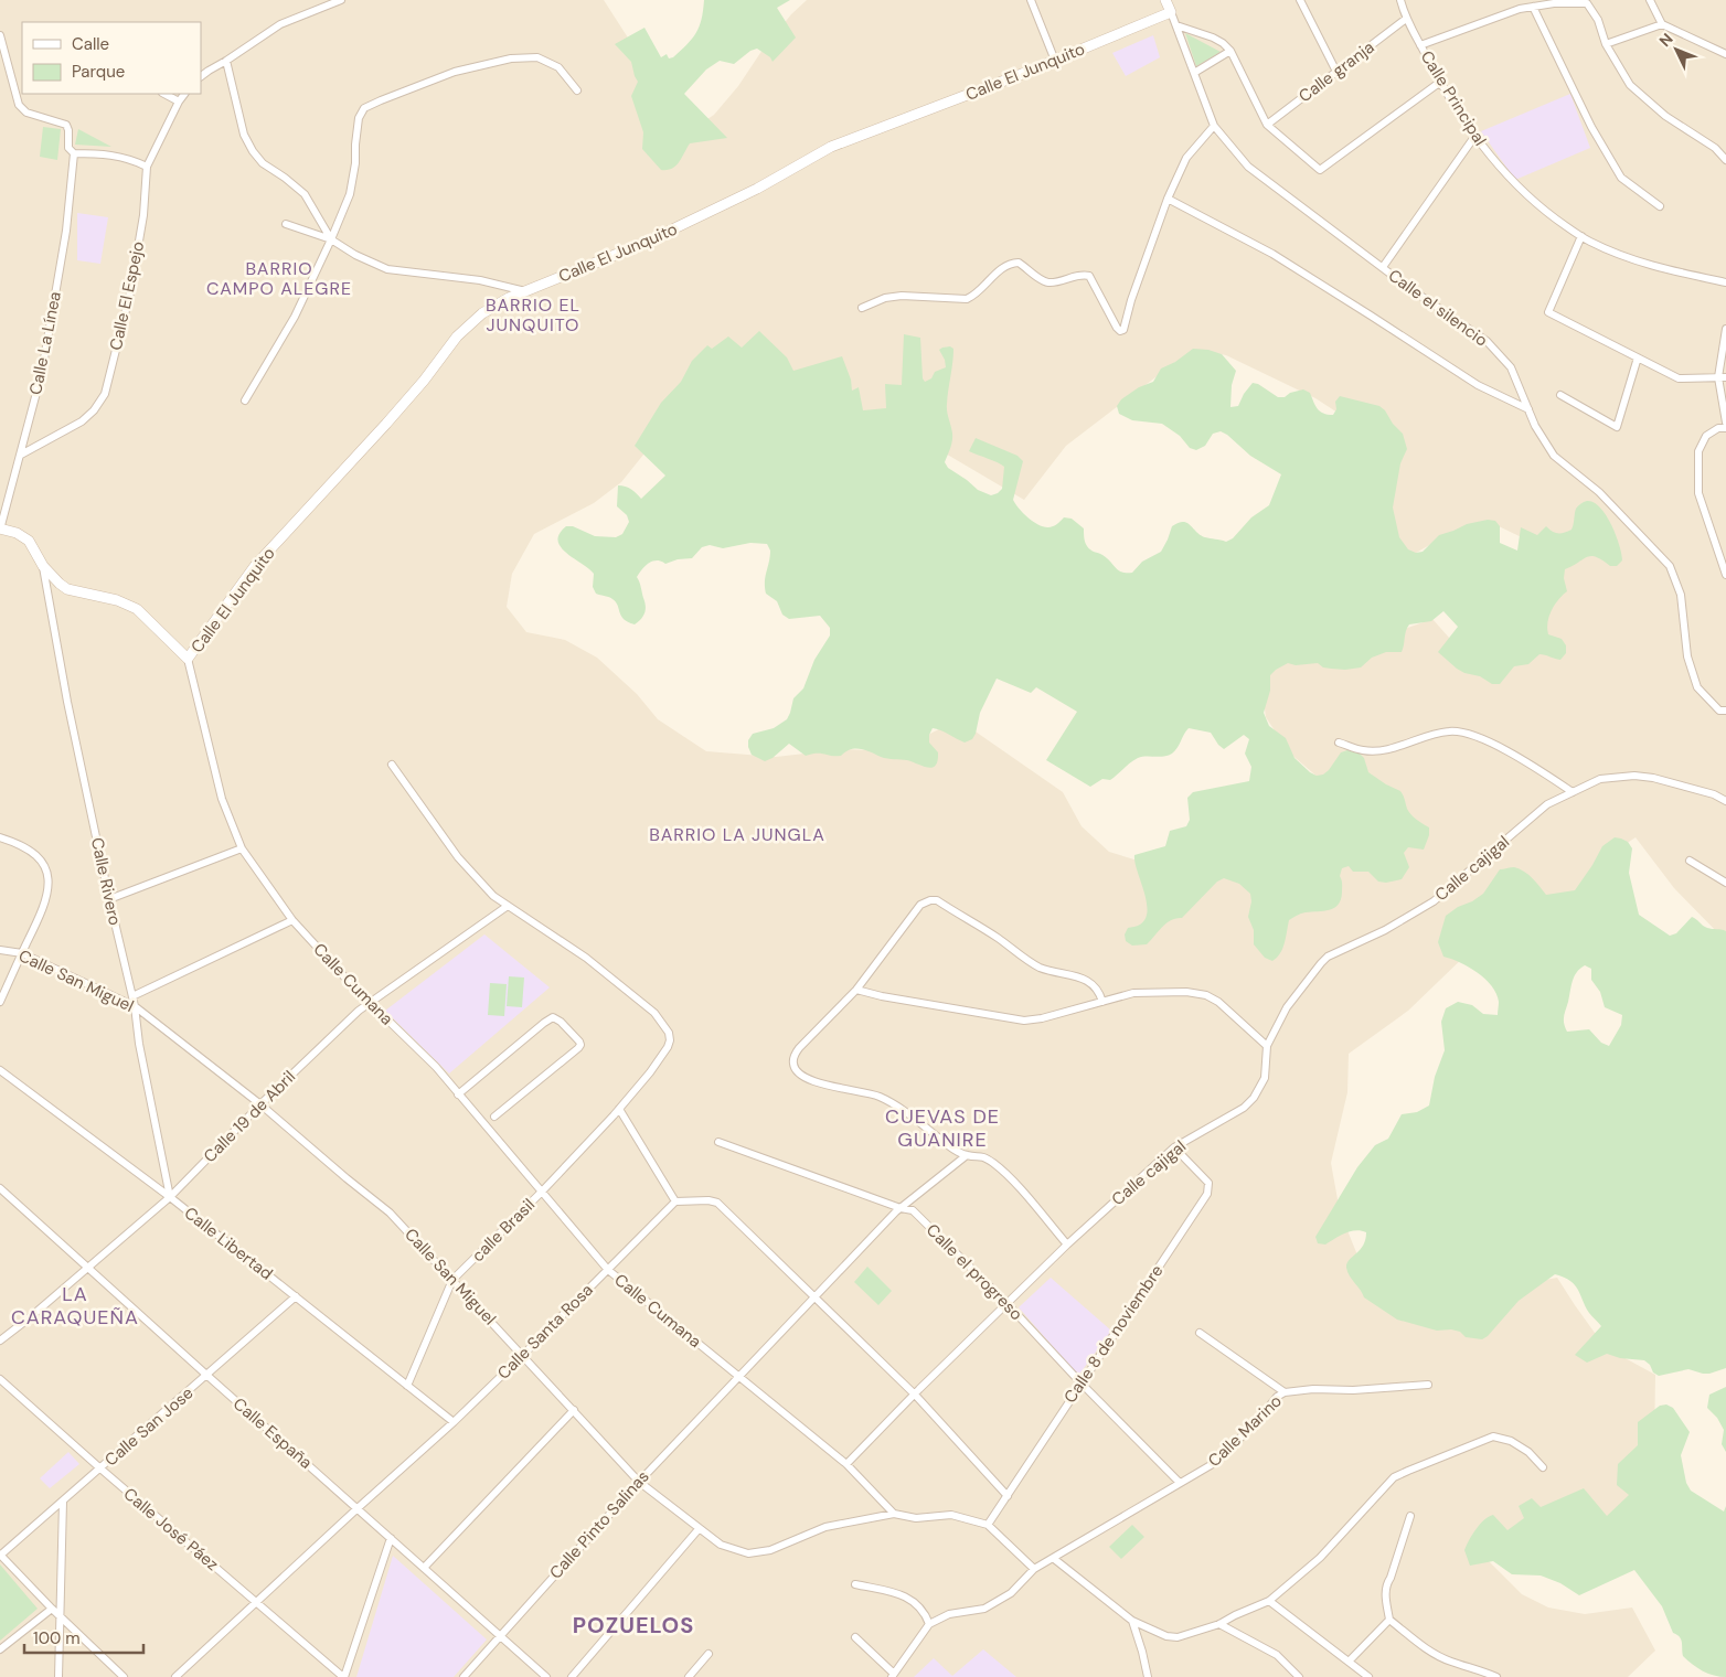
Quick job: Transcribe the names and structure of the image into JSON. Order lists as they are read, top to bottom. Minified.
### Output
{"streets":{"street":["Calle El Junquito","Calle granja","Calle Principal","Calle El Espejo","Calle el silencio","Calle La Línea","Calle cajigal","Calle Rivero","Calle San Miguel","Calle Cumana","Calle 19 de Abril","calle Brasil","Calle Libertad","Calle el progreso","Calle Santa Rosa","Calle 8 de noviembre","Calle San Jose","Calle Marino","Calle España","Calle Pinto Salinas","Calle José Páez"]},"crossings":[["Calle El Junquito","Calle el silencio"],["Calle El Junquito","Calle Cumana"],["Calle granja","Calle Principal"],["Calle El Espejo","Calle La Línea"],["Calle cajigal","Calle el progreso"],["Calle cajigal","Calle 8 de noviembre"],["Calle Rivero","Calle San Miguel"],["Calle Rivero","Calle 19 de Abril"],["Calle Rivero","Calle Libertad"],["Calle San Miguel","Calle 19 de Abril"],["Calle San Miguel","calle Brasil"],["Calle San Miguel","Calle Santa Rosa"],["Calle San Miguel","Calle 8 de noviembre"],["Calle San Miguel","Calle Pinto Salinas"],["Calle Cumana","Calle 19 de Abril"],["Calle Cumana","calle Brasil"],["Calle Cumana","Calle Santa Rosa"],["Calle Cumana","Calle Pinto Salinas"],["Calle 19 de Abril","calle Brasil"],["Calle 19 de Abril","Calle Libertad"],["Calle 19 de Abril","Calle España"],["calle Brasil","Calle Libertad"],["Calle Libertad","Calle Santa Rosa"],["Calle Libertad","Calle San Jose"],["Calle el progreso","Calle 8 de noviembre"],["Calle el progreso","Calle Marino"],["Calle el progreso","Calle Pinto Salinas"],["Calle Santa Rosa","Calle España"],["Calle Santa Rosa","Calle José Páez"],["Calle San Jose","Calle España"],["Calle San Jose","Calle José Páez"],["Calle España","Calle Pinto Salinas"]],"districts":["BARRIO CAMPO ALEGRE","BARRIO EL JUNQUITO","BARRIO LA JUNGLA","CUEVAS DE GUANIRE","LA CARAQUEÑA","POZUELOS"],"legend":["Calle","Parque"],"scale_bar":"100 m","north":"top left"}
